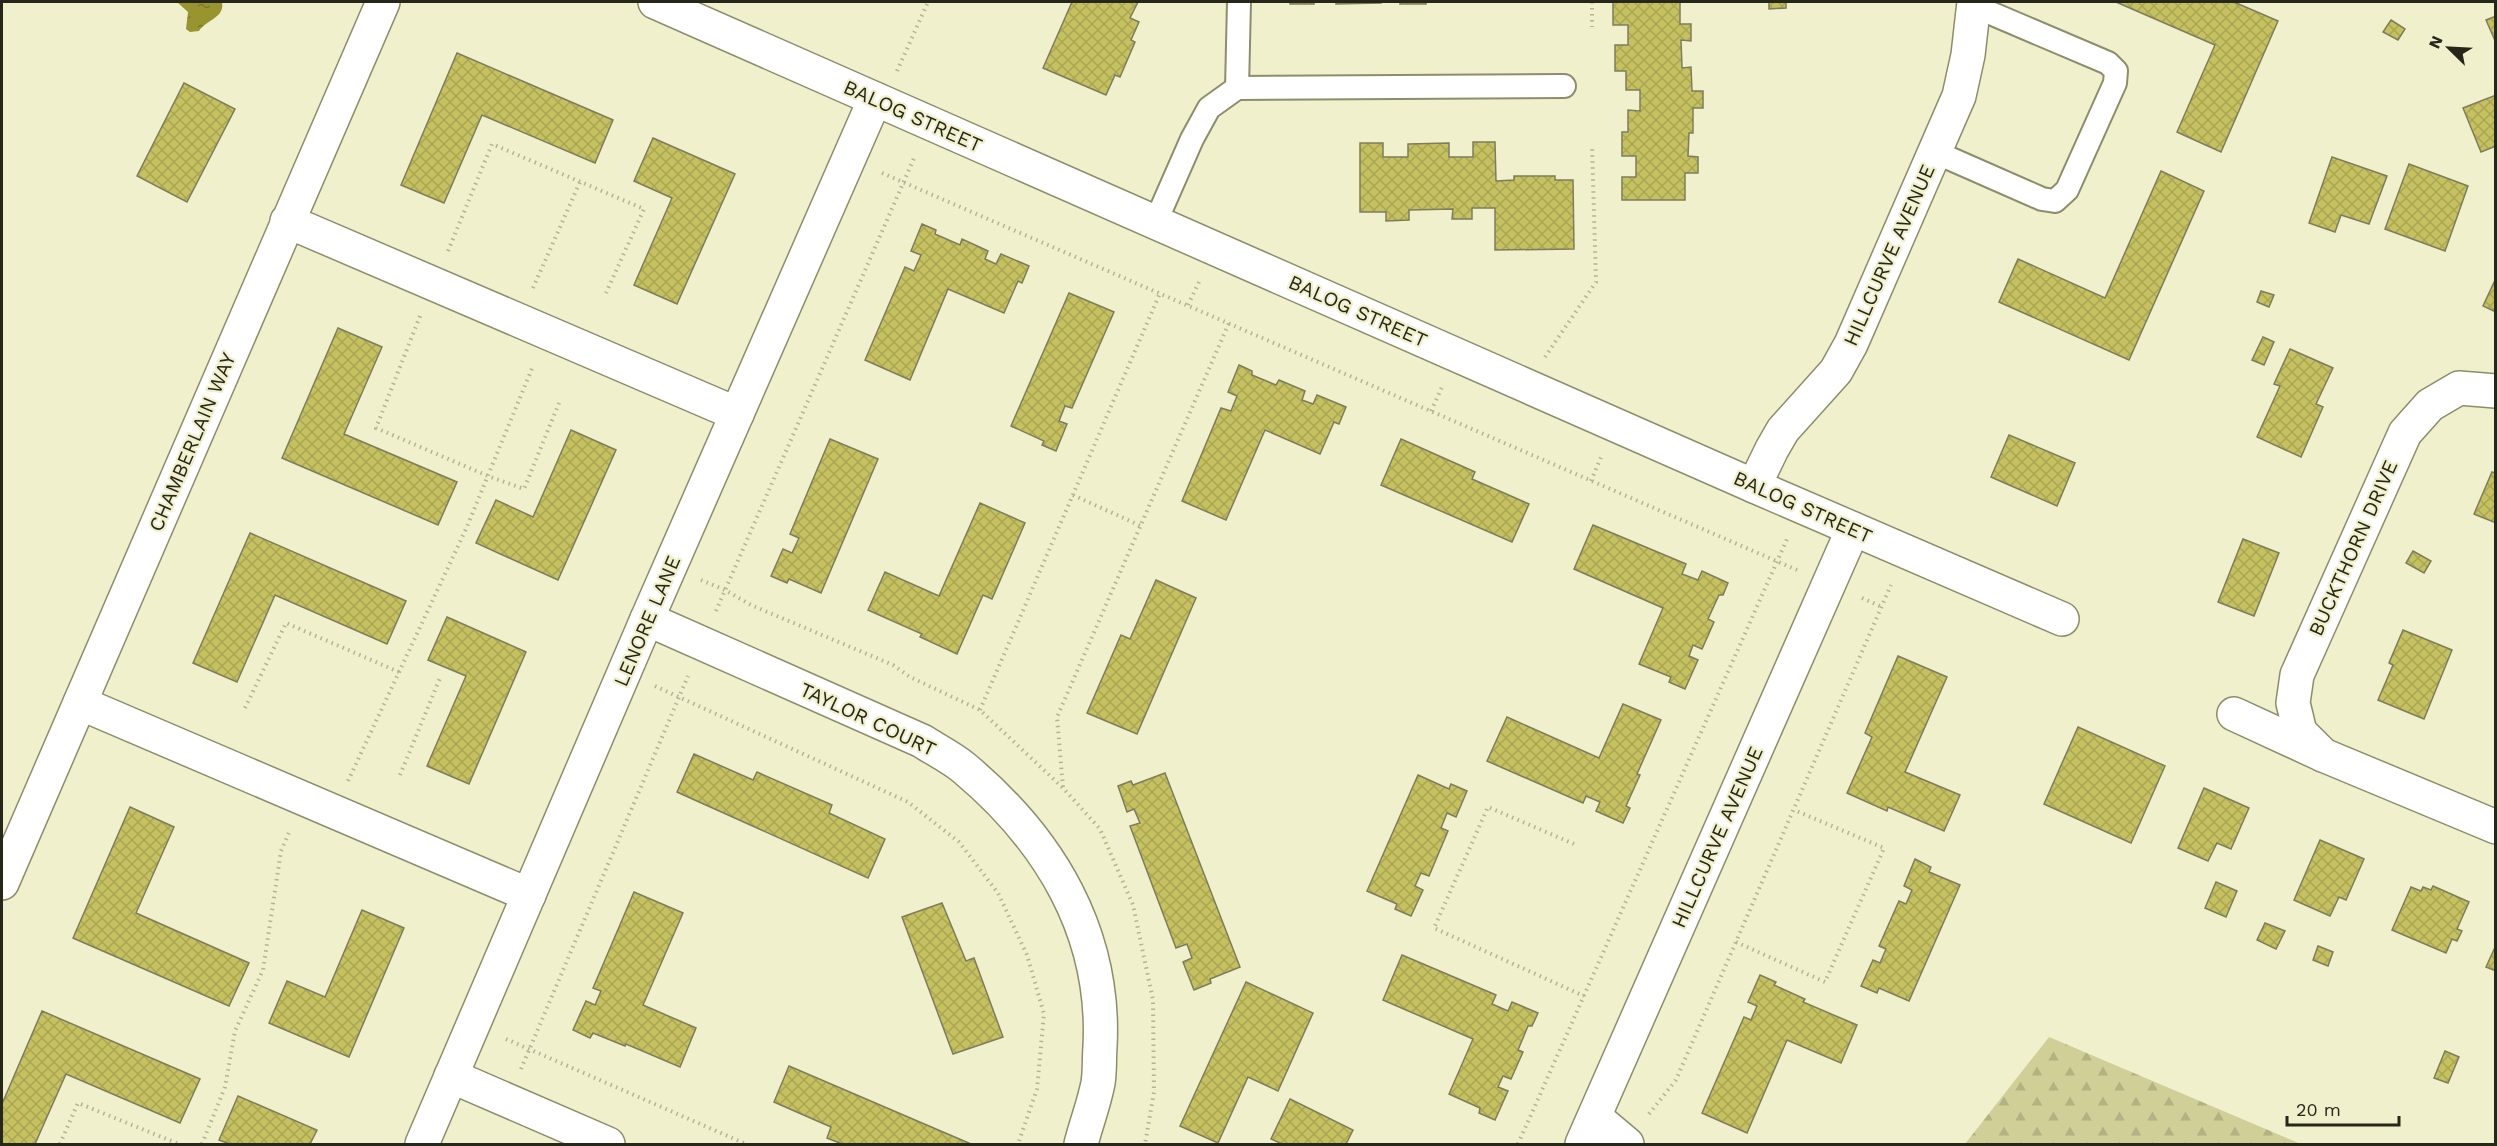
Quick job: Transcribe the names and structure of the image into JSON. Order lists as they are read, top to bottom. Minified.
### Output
{"streets":{"street":["BALOG STREET","HILLCURVE AVENUE","CHAMBERLAIN WAY","BUCKTHORN DRIVE","LENORE LANE","TAYLOR COURT"]},"crossings":[["BALOG STREET","HILLCURVE AVENUE"],["BALOG STREET","LENORE LANE"],["LENORE LANE","TAYLOR COURT"]],"scale_bar":"20 m","north":"top left"}
